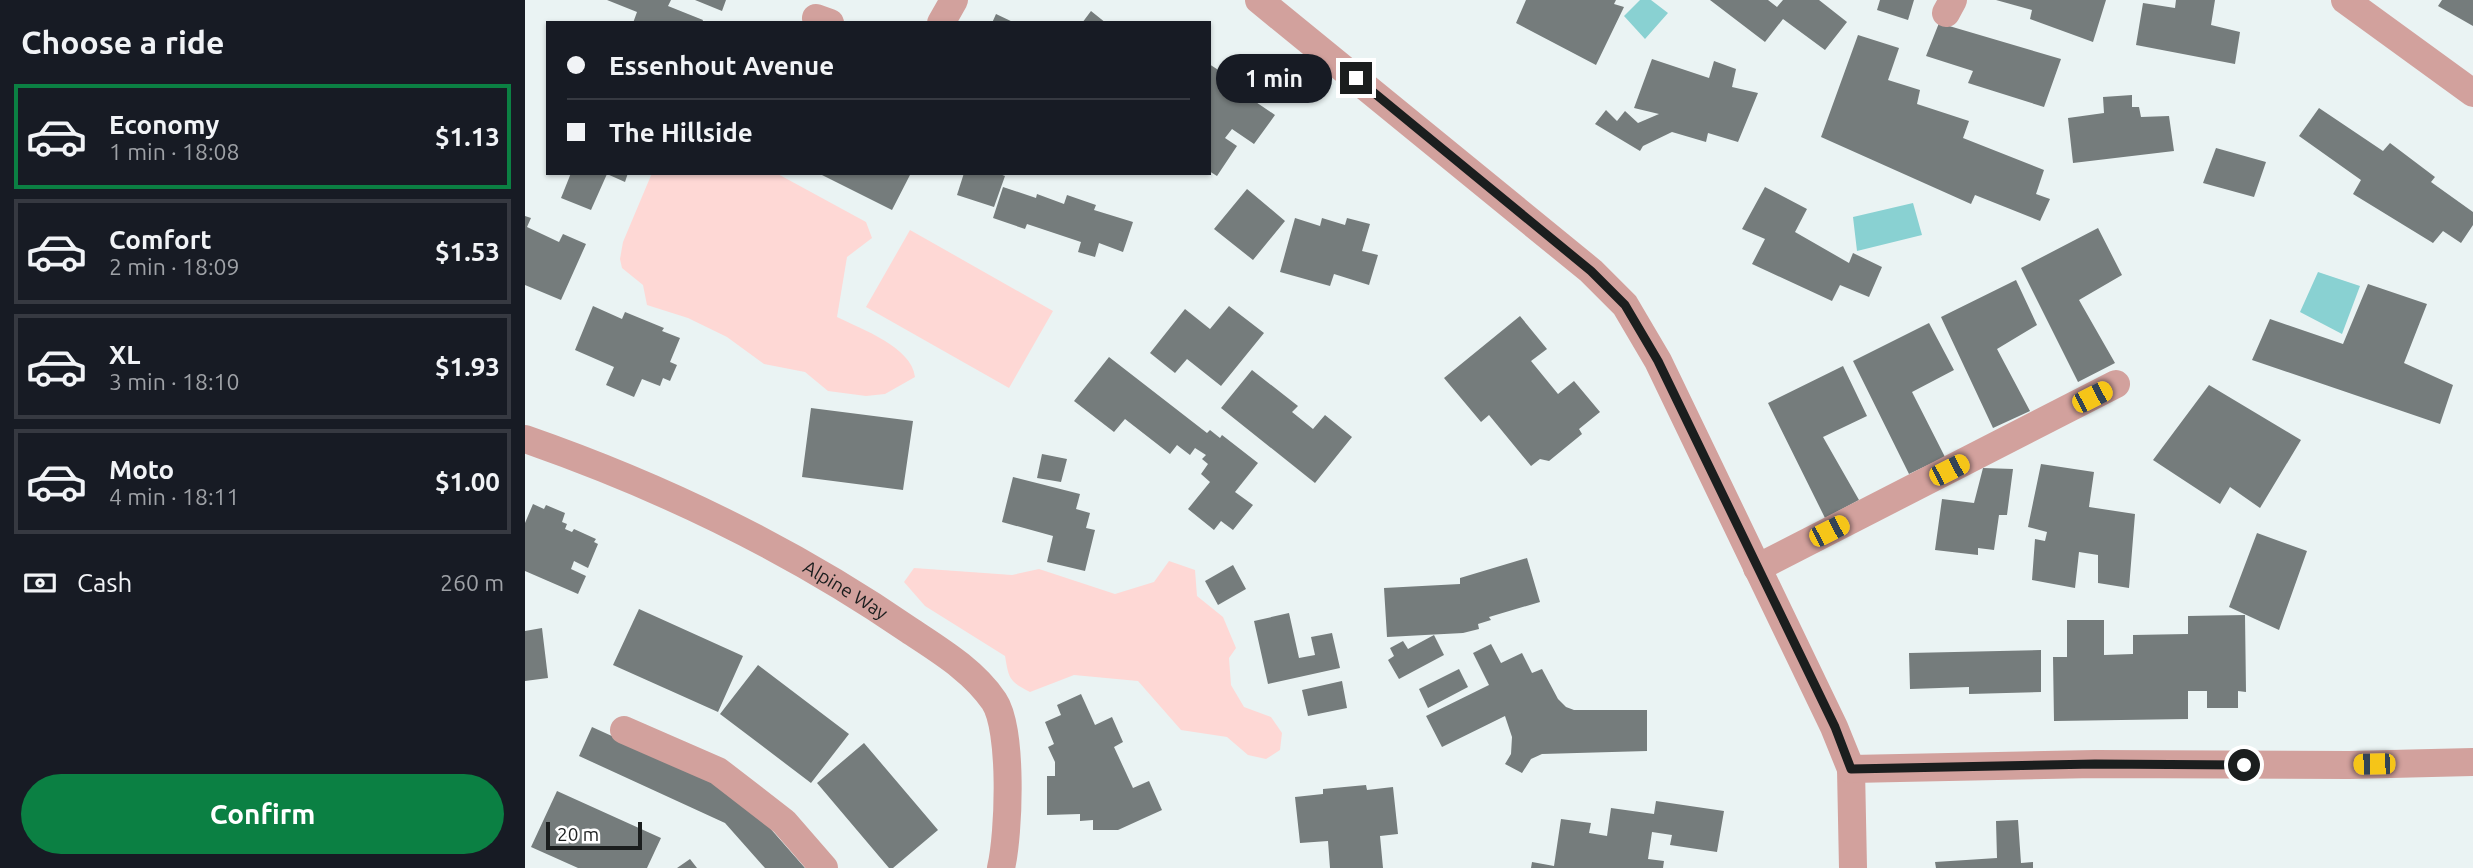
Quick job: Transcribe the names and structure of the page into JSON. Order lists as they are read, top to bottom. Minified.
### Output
{"streets":{"street":["Alpine Way"]},"scale_bar":"20 m","page":{"heading":"Choose a ride","banner":["Essenhout Avenue","The Hillside"],"bubble":"1 min","list":[{"name":"Economy","note":"1 min · 18:08","value":"$1.13"},{"name":"Comfort","note":"2 min · 18:09","value":"$1.53"},{"name":"XL","note":"3 min · 18:10","value":"$1.93"},{"name":"Moto","note":"4 min · 18:11","value":"$1.00"}],"pay":["Cash","260 m"],"buttons":"Confirm","scale":"20 m"}}
